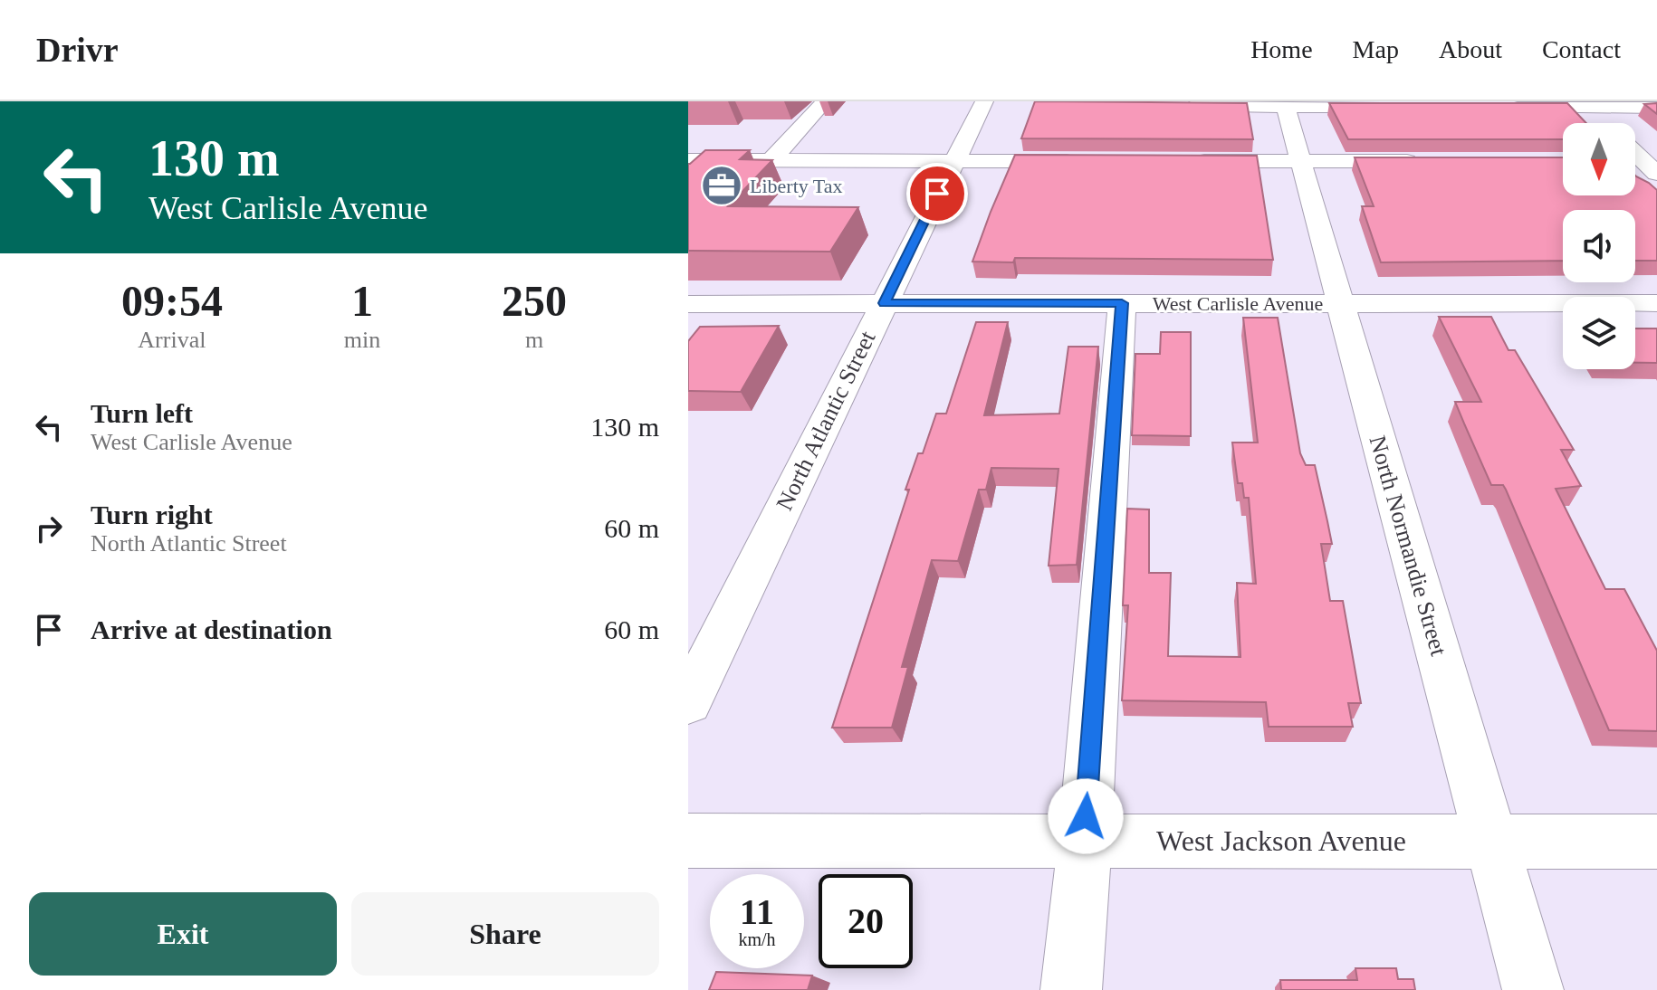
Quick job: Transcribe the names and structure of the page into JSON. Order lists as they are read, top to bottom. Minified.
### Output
{"streets":{"street":["West Carlisle Avenue","North Atlantic Street","North Normandie Street","West Jackson Avenue"]},"crossings":[["West Carlisle Avenue","North Atlantic Street"],["West Carlisle Avenue","North Normandie Street"],["North Normandie Street","West Jackson Avenue"]],"places":{"office":["Liberty Tax"]},"north":"bottom","page":{"header":"Drivr","nav":["Home","Map","About","Contact"],"turn":["130 m","West Carlisle Avenue"],"eta":["09:54","Arrival","1","min","250","m"],"list":[{"name":"Turn left","note":"West Carlisle Avenue","value":"130 m"},{"name":"Turn right","note":"North Atlantic Street","value":"60 m"},{"name":"Arrive at destination","value":"60 m"}],"speed":"11 km/h","limit":"20","buttons":["Exit","Share"]}}
